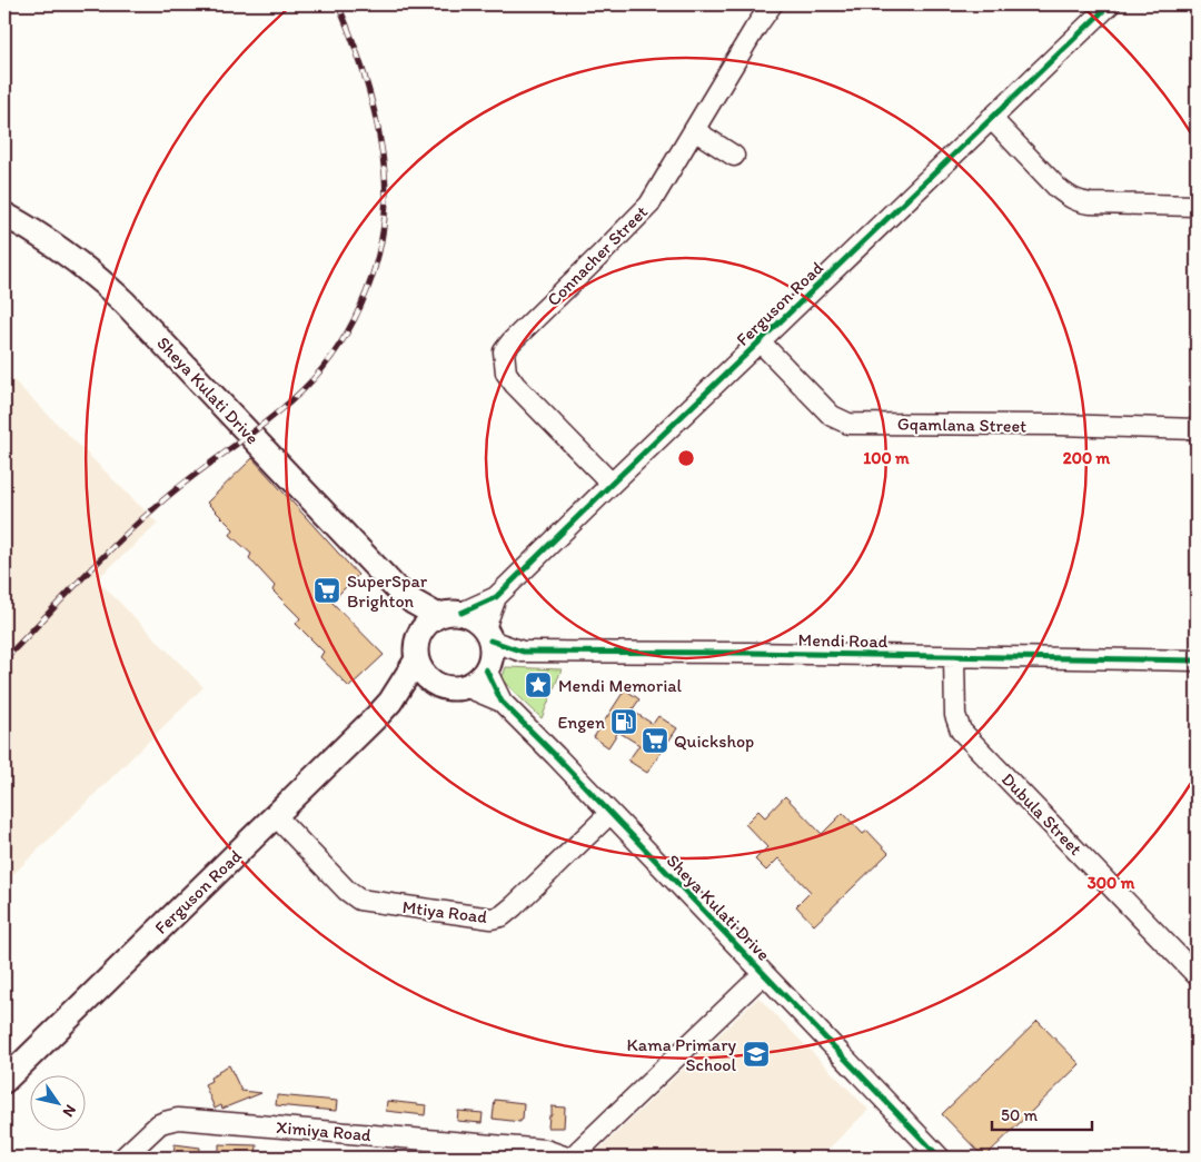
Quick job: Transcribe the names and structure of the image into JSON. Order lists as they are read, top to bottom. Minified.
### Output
{"streets":{"main road":["Ferguson Road","Sheya Kulati Drive"],"street":["Connacher Street","Gqamlana Street","Mendi Road","Dubula Street","Mtiya Road","Ximiya Road"]},"crossings":[["Connacher Street","Ferguson Road"],["Ferguson Road","Sheya Kulati Drive"],["Ferguson Road","Gqamlana Street"],["Ferguson Road","Mendi Road"],["Ferguson Road","Mtiya Road"],["Sheya Kulati Drive","Mendi Road"],["Sheya Kulati Drive","Mtiya Road"],["Mendi Road","Dubula Street"]],"places":{"supermarket":["SuperSpar Brighton","Quickshop"],"place":["Mendi Memorial"],"fuel station":["Engen"],"school or university":["Kama Primary School"]},"scale_bar":"50 m","north":"bottom right","rings":["100 m","200 m","300 m"]}
